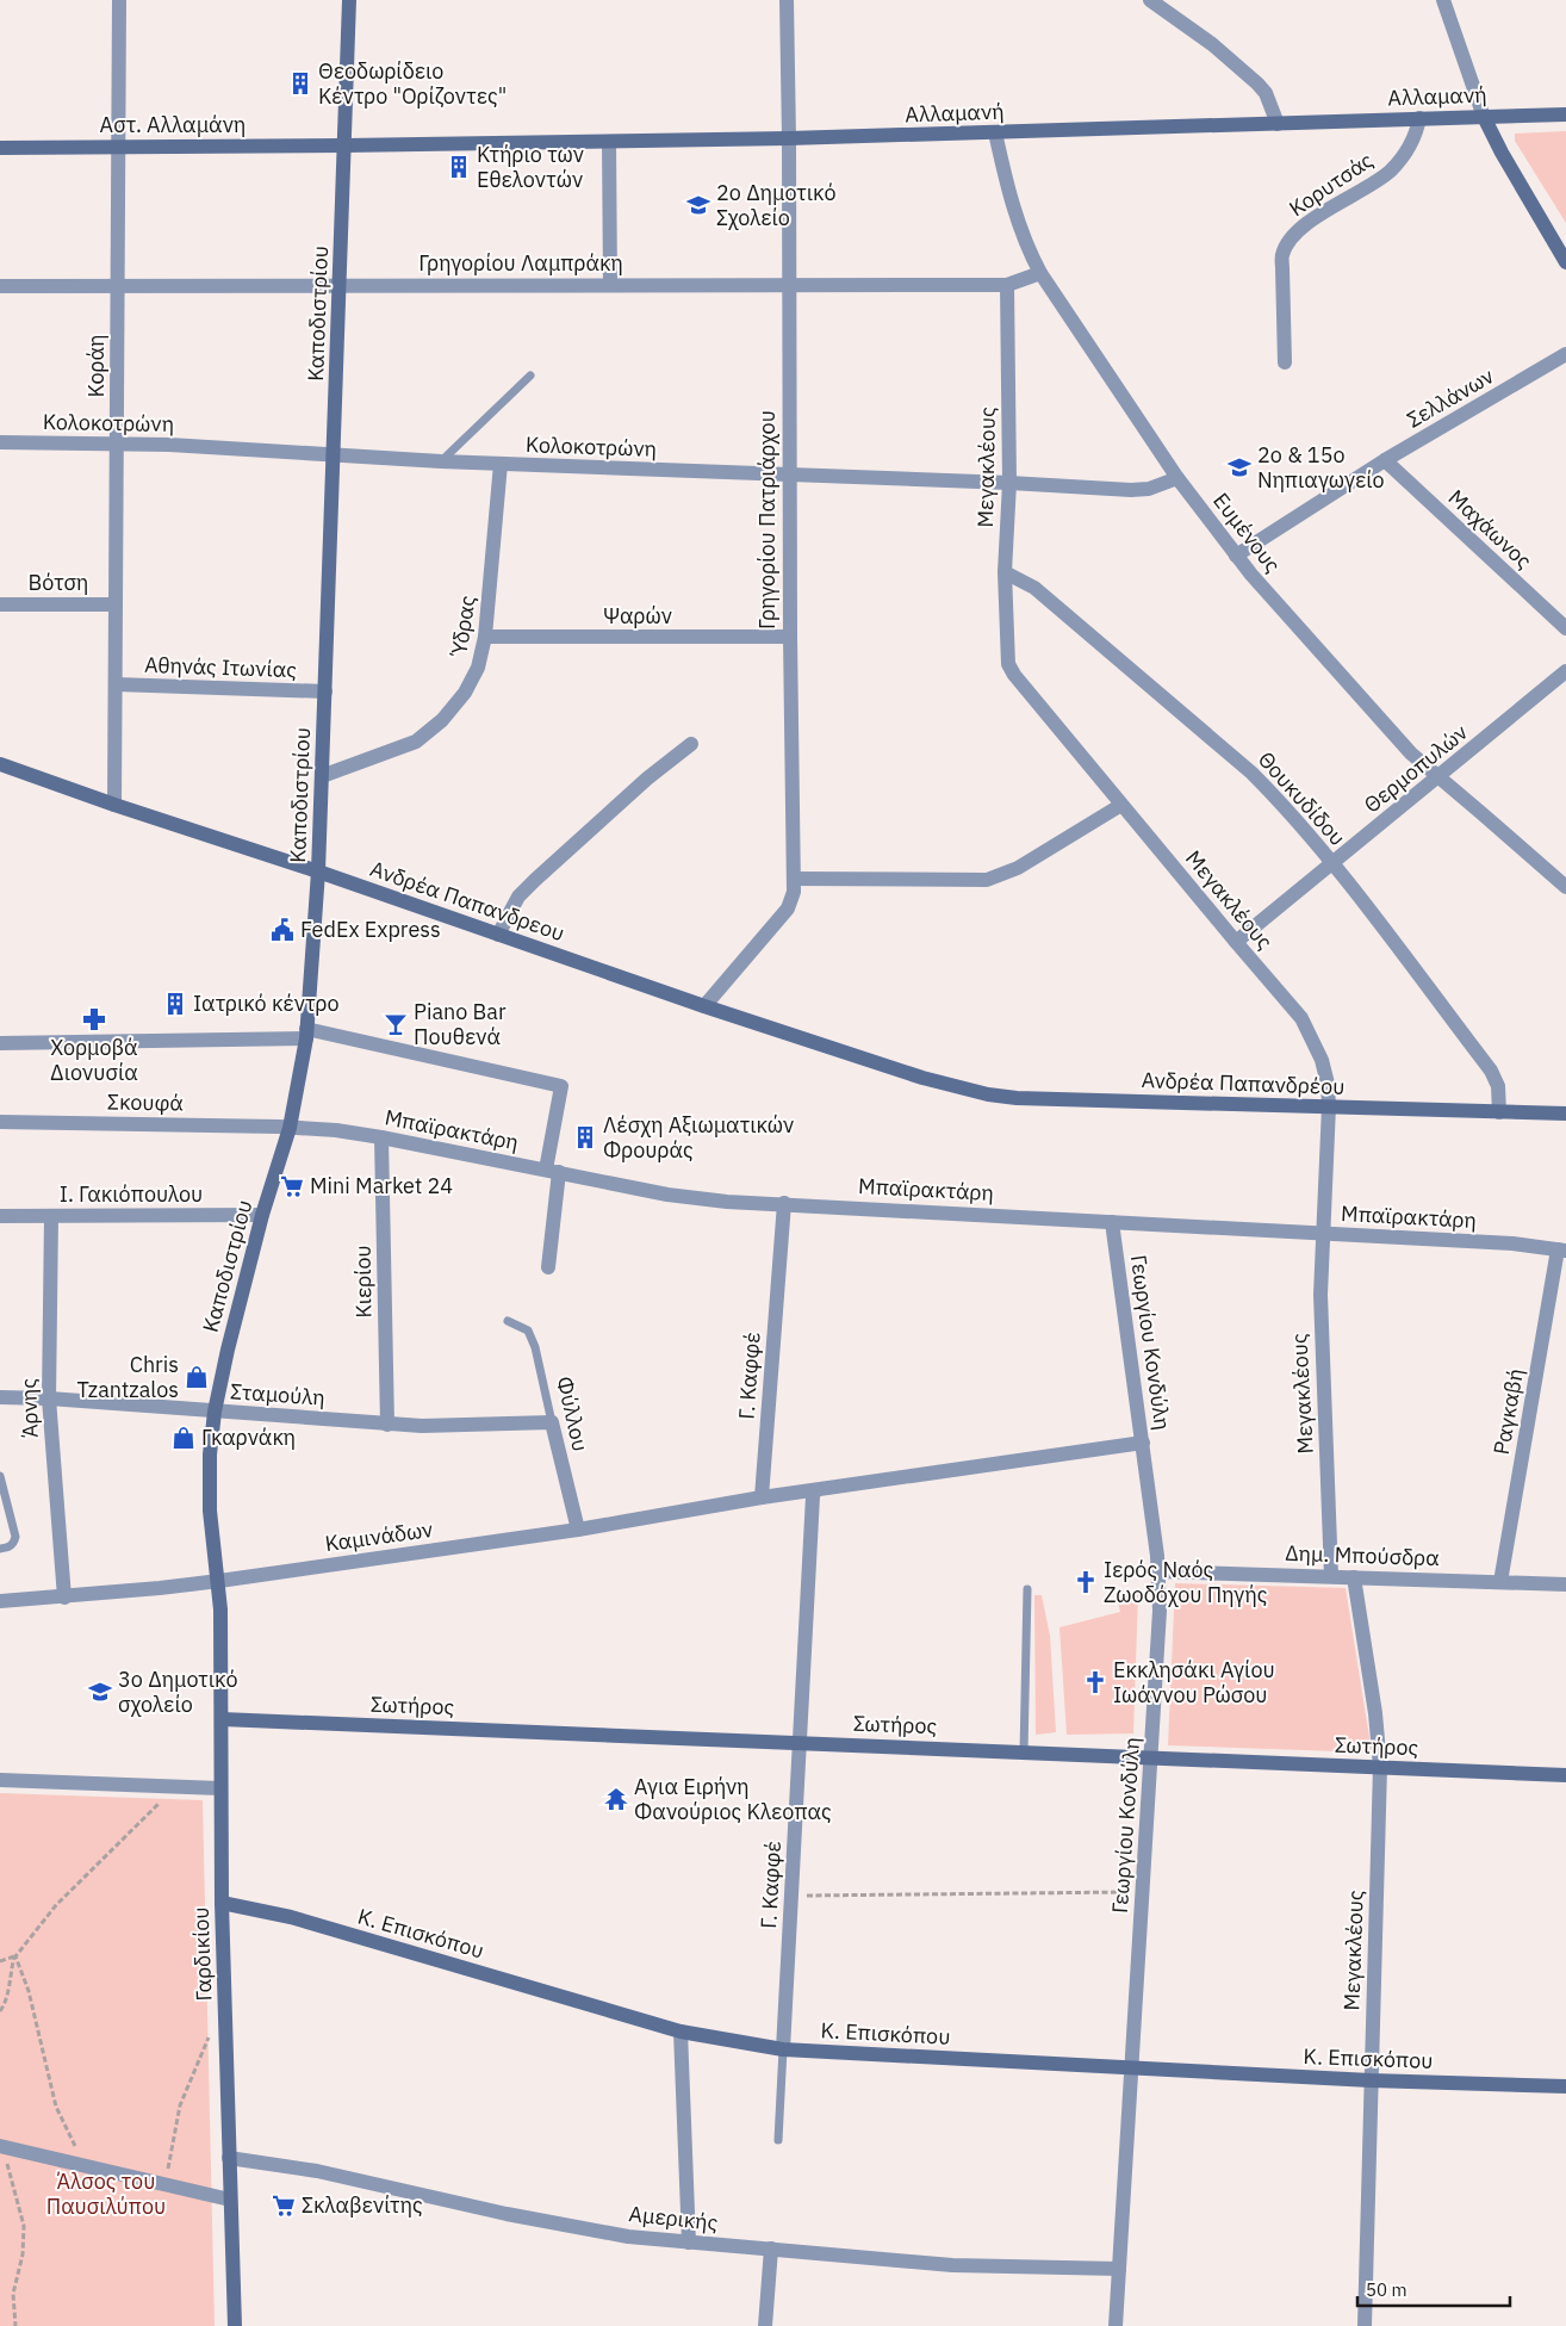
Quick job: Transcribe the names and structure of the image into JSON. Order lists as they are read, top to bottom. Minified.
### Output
{"streets":{"street":["Αλλαμανή","Αστ. Αλλαμάνη","Κορυτσάς","Γρηγορίου Λαμπράκη","Καποδιστρίου","Κοράη","Σελλάνων","Κολοκοτρώνη","Μεγακλέους","Γρηγορίου Πατριάρχου","Μαχάωνος","Ευμένους","Βότση","Ψαρών","Ύδρας","Αθηνάς Ιτωνίας","Θερμοπυλών","Θουκυδίδου","Ανδρέα Παπανδρεου","Ανδρέα Παπανδρέου","Σκουφά","Μπαϊρακτάρη","Ι. Γακιόπουλου","Κιερίου","Γεωργίου Κονδύλη","Γ. Καφφέ","Σταμούλη","Άρνης","Ραγκαβή","Φύλλου","Καμινάδων","Δημ. Μπούσδρα","Σωτήρος","Κ. Επισκόπου","Γαρδικίου","Αμερικής"]},"crossings":[["Αλλαμανή","Αστ. Αλλαμάνη"],["Αλλαμανή","Κορυτσάς"],["Αλλαμανή","Καποδιστρίου"],["Αλλαμανή","Γρηγορίου Πατριάρχου"],["Αλλαμανή","Ευμένους"],["Αστ. Αλλαμάνη","Καποδιστρίου"],["Αστ. Αλλαμάνη","Κοράη"],["Γρηγορίου Λαμπράκη","Καποδιστρίου"],["Γρηγορίου Λαμπράκη","Κοράη"],["Γρηγορίου Λαμπράκη","Μεγακλέους"],["Γρηγορίου Λαμπράκη","Γρηγορίου Πατριάρχου"],["Γρηγορίου Λαμπράκη","Ευμένους"],["Καποδιστρίου","Κολοκοτρώνη"],["Καποδιστρίου","Ύδρας"],["Καποδιστρίου","Αθηνάς Ιτωνίας"],["Καποδιστρίου","Ανδρέα Παπανδρεου"],["Καποδιστρίου","Σκουφά"],["Καποδιστρίου","Μπαϊρακτάρη"],["Καποδιστρίου","Ι. Γακιόπουλου"],["Καποδιστρίου","Σταμούλη"],["Καποδιστρίου","Καμινάδων"],["Καποδιστρίου","Γαρδικίου"],["Κοράη","Κολοκοτρώνη"],["Κοράη","Βότση"],["Κοράη","Αθηνάς Ιτωνίας"],["Κοράη","Ανδρέα Παπανδρεου"],["Σελλάνων","Μαχάωνος"],["Σελλάνων","Ευμένους"],["Κολοκοτρώνη","Μεγακλέους"],["Κολοκοτρώνη","Γρηγορίου Πατριάρχου"],["Κολοκοτρώνη","Ευμένους"],["Κολοκοτρώνη","Ύδρας"],["Μεγακλέους","Θερμοπυλών"],["Μεγακλέους","Θουκυδίδου"],["Μεγακλέους","Ανδρέα Παπανδρέου"],["Μεγακλέους","Μπαϊρακτάρη"],["Μεγακλέους","Δημ. Μπούσδρα"],["Μεγακλέους","Σωτήρος"],["Μεγακλέους","Κ. Επισκόπου"],["Γρηγορίου Πατριάρχου","Ψαρών"],["Γρηγορίου Πατριάρχου","Ανδρέα Παπανδρεου"],["Ευμένους","Θερμοπυλών"],["Ψαρών","Ύδρας"],["Θερμοπυλών","Θουκυδίδου"],["Θουκυδίδου","Ανδρέα Παπανδρέου"],["Ανδρέα Παπανδρεου","Ανδρέα Παπανδρέου"],["Σκουφά","Μπαϊρακτάρη"],["Μπαϊρακτάρη","Κιερίου"],["Μπαϊρακτάρη","Γεωργίου Κονδύλη"],["Μπαϊρακτάρη","Γ. Καφφέ"],["Μπαϊρακτάρη","Ραγκαβή"],["Ι. Γακιόπουλου","Άρνης"],["Κιερίου","Σταμούλη"],["Γεωργίου Κονδύλη","Δημ. Μπούσδρα"],["Γεωργίου Κονδύλη","Σωτήρος"],["Γεωργίου Κονδύλη","Κ. Επισκόπου"],["Γεωργίου Κονδύλη","Αμερικής"],["Γ. Καφφέ","Καμινάδων"],["Γ. Καφφέ","Σωτήρος"],["Γ. Καφφέ","Κ. Επισκόπου"],["Σταμούλη","Άρνης"],["Σταμούλη","Φύλλου"],["Άρνης","Καμινάδων"],["Ραγκαβή","Δημ. Μπούσδρα"],["Φύλλου","Καμινάδων"],["Καμινάδων","Γαρδικίου"],["Σωτήρος","Γαρδικίου"],["Κ. Επισκόπου","Γαρδικίου"],["Γαρδικίου","Αμερικής"]],"parks":["Άλσος του Παυσιλύπου"],"places":{"building":["Θεοδωρίδειο Κέντρο \"Ορίζοντες\"","Κτήριο των Εθελοντών","Ιατρικό κέντρο","Λέσχη Αξιωματικών Φρουράς"],"school or university":["2ο Δημοτικό Σχολείο","2ο & 15ο Νηπιαγωγείο","3ο Δημοτικό σχολείο"],"public building":["FedEx Express"],"pharmacy":["Χορμοβά Διονυσία"],"bar":["Piano Bar Πουθενά"],"supermarket":["Mini Market 24","Σκλαβενίτης"],"shop":["Chris Tzantzalos","Γκαρνάκη"],"church":["Ιερός Ναός Ζωοδόχου Πηγής","Εκκλησάκι Αγίου Ιωάννου Ρώσου"],"temple":["Αγια Ειρήνη Φανούριος Κλεοπας"]},"scale_bar":"50 m"}
